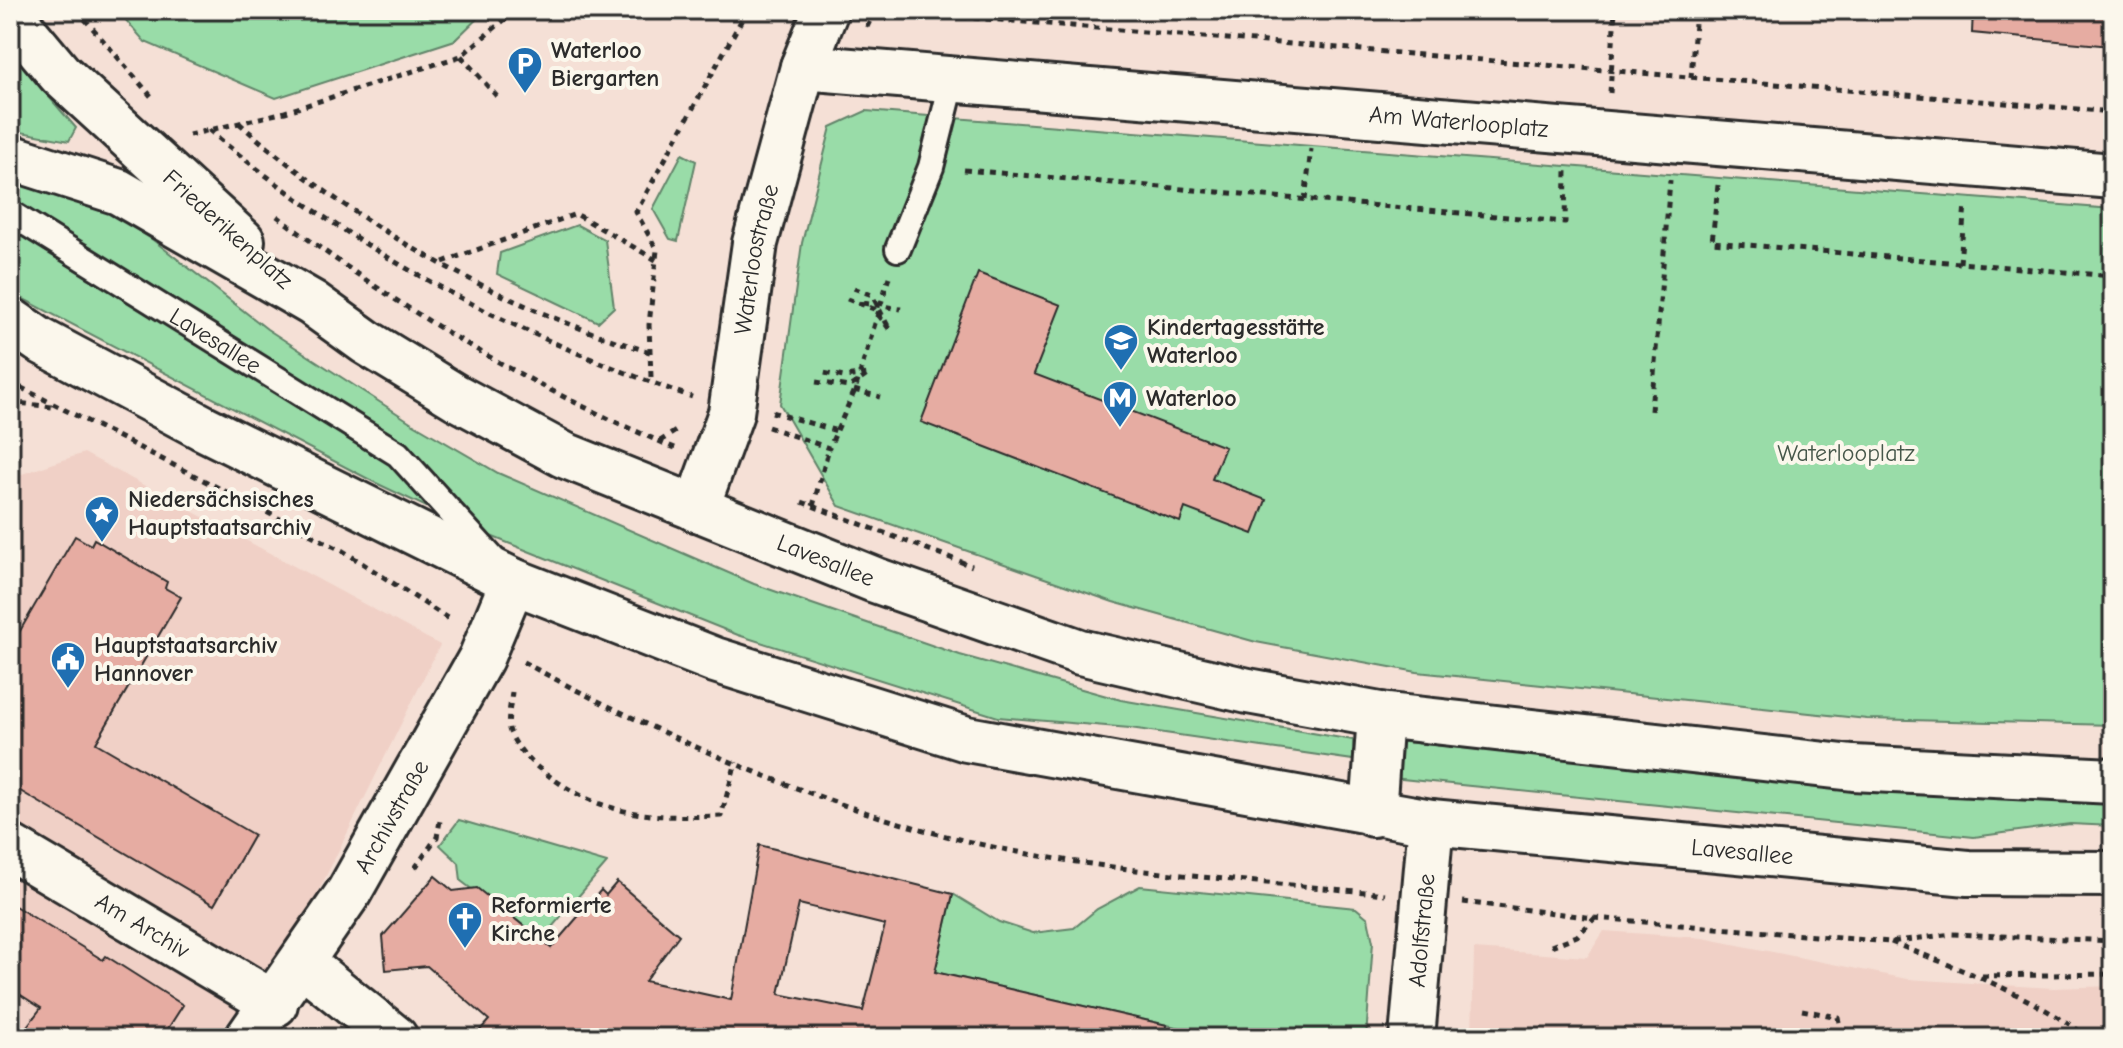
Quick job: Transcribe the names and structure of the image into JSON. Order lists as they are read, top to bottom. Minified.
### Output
{"streets":{"main road":["Am Waterlooplatz","Friederikenplatz","Waterloostraße","Lavesallee","Archivstraße","Am Archiv","Adolfstraße"]},"crossings":[["Am Waterlooplatz","Waterloostraße"],["Friederikenplatz","Lavesallee"],["Waterloostraße","Lavesallee"],["Lavesallee","Archivstraße"],["Lavesallee","Adolfstraße"],["Archivstraße","Am Archiv"]],"parks":["Waterlooplatz"],"places":{"parking":["Waterloo Biergarten"],"school or university":["Kindertagesstätte Waterloo"],"metro station":["Waterloo"],"place":["Niedersächsisches Hauptstaatsarchiv"],"public building":["Hauptstaatsarchiv Hannover"],"church":["Reformierte Kirche"]}}
